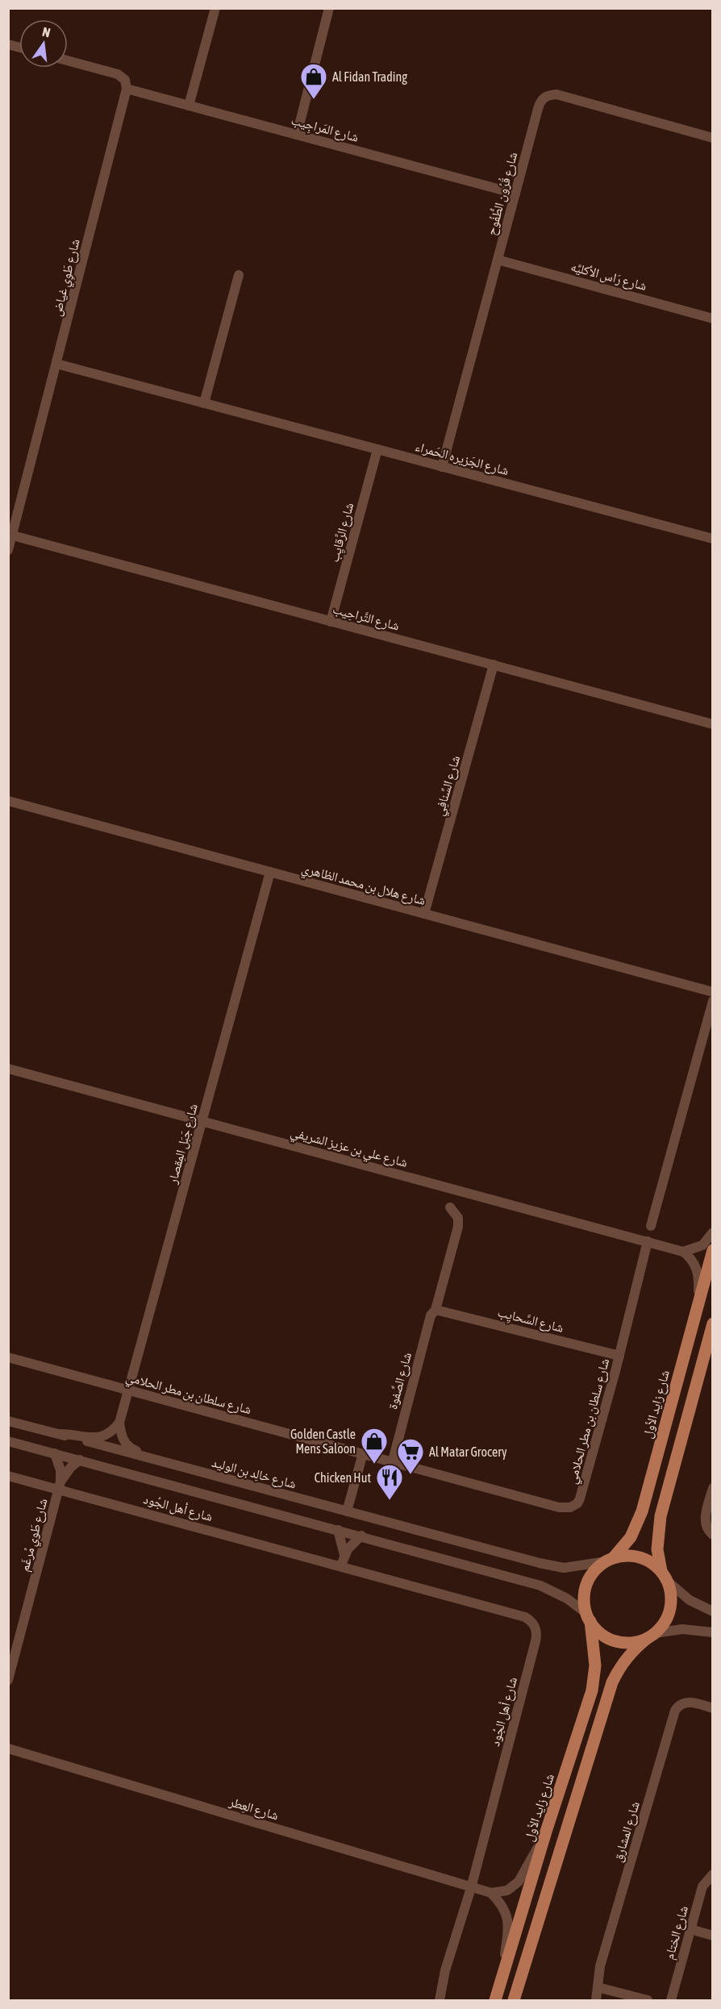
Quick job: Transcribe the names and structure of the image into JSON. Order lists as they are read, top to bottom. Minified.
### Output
{"streets":{"main road":["شارع زايد الأول"],"street":["شارع المَراجِيب","شارع قُرُون الطُّفُوح","شارع رَاس الأكليَّه","شارع طَوِي غياض","شارع الجَزيره الحَمراء","شارع الرِّقايِب","شارع التَّراحِيب","شارع السِّنافِي","شارع هلال بن محمد الظاهري","شارع جَبَل المِقصار","شارع علي بن عزيز الشريفي","شارع السَّحايِب","شارع الصَّفوة","شارع سلطان بن مطر الحلامي","شارع خالِد بن الوليد","شارع أهل الجُود","شارع طَوي مُرغَم","شارع العِطر","شارع المشارق","شارع الختام"]},"crossings":[["شارع المَراجِيب","شارع قُرُون الطُّفُوح"],["شارع المَراجِيب","شارع طَوِي غياض"],["شارع قُرُون الطُّفُوح","شارع رَاس الأكليَّه"],["شارع قُرُون الطُّفُوح","شارع الجَزيره الحَمراء"],["شارع طَوِي غياض","شارع الجَزيره الحَمراء"],["شارع طَوِي غياض","شارع التَّراحِيب"],["شارع الجَزيره الحَمراء","شارع الرِّقايِب"],["شارع الرِّقايِب","شارع التَّراحِيب"],["شارع التَّراحِيب","شارع السِّنافِي"],["شارع السِّنافِي","شارع هلال بن محمد الظاهري"],["شارع هلال بن محمد الظاهري","شارع جَبَل المِقصار"],["شارع جَبَل المِقصار","شارع علي بن عزيز الشريفي"],["شارع جَبَل المِقصار","شارع سلطان بن مطر الحلامي"],["شارع علي بن عزيز الشريفي","شارع سلطان بن مطر الحلامي"],["شارع السَّحايِب","شارع الصَّفوة"],["شارع السَّحايِب","شارع سلطان بن مطر الحلامي"],["شارع الصَّفوة","شارع سلطان بن مطر الحلامي"],["شارع زايد الأول","شارع خالِد بن الوليد"],["شارع أهل الجُود","شارع طَوي مُرغَم"],["شارع أهل الجُود","شارع العِطر"]],"places":{"shop":["Al Fidan Trading","Golden Castle Mens Saloon"],"supermarket":["Al Matar Grocery"],"restaurant":["Chicken Hut"]},"north":"top"}
